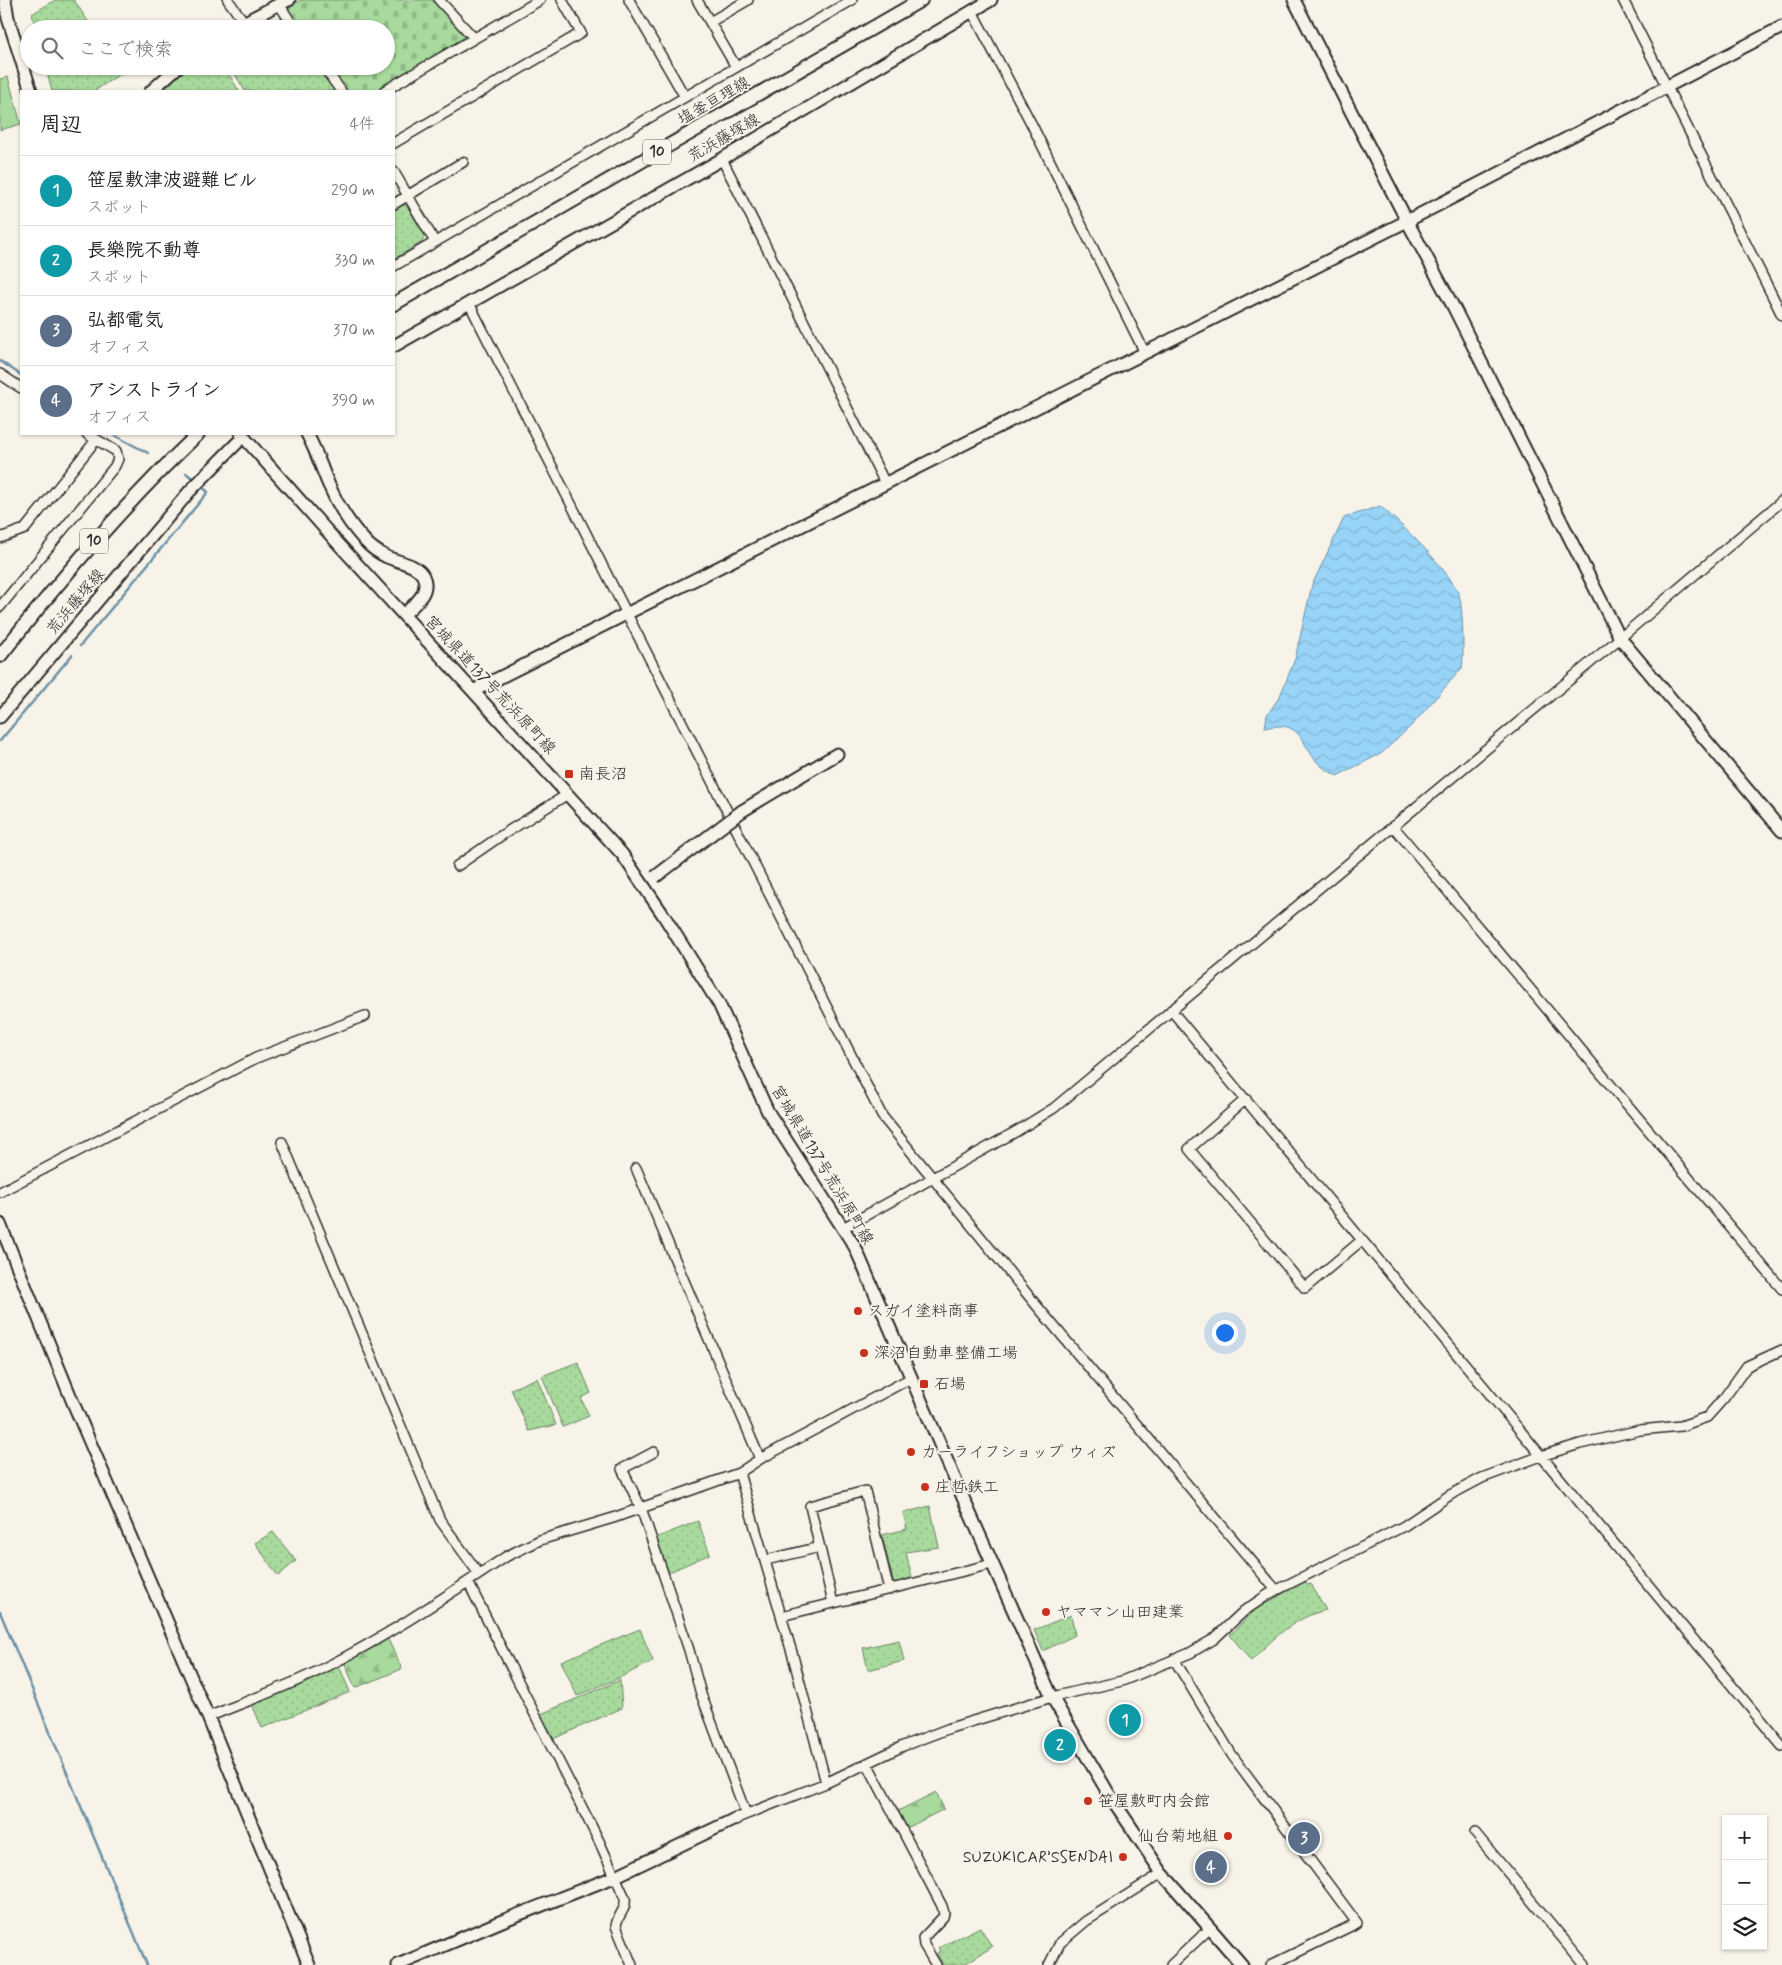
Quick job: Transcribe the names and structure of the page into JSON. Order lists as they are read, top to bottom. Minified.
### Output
{"streets":{"main road":["塩釜亘理線","10"],"street":["荒浜藤塚線","宮城県道137号荒浜原町線"]},"crossings":[["荒浜藤塚線","宮城県道137号荒浜原町線"]],"places":{"transit":["南長沼","石場"],"other":["スガイ塗料商事","深沼自動車整備工場","カーライフショップ ウィズ","庄哲鉄工","ヤママン山田建業","笹屋敷町内会館","仙台菊地組","SUZUKICAR’SSENDAI"]},"page":{"search":"ここで検索","heading":["周辺","4件"],"list":[{"mark":"1","name":"笹屋敷津波避難ビル","note":"スポット","value":"290 m"},{"mark":"2","name":"長樂院不動尊","note":"スポット","value":"330 m"},{"mark":"3","name":"弘都電気","note":"オフィス","value":"370 m"},{"mark":"4","name":"アシストライン","note":"オフィス","value":"390 m"}],"pins":["1","2","3","4"],"map_buttons":["+","−"]}}
